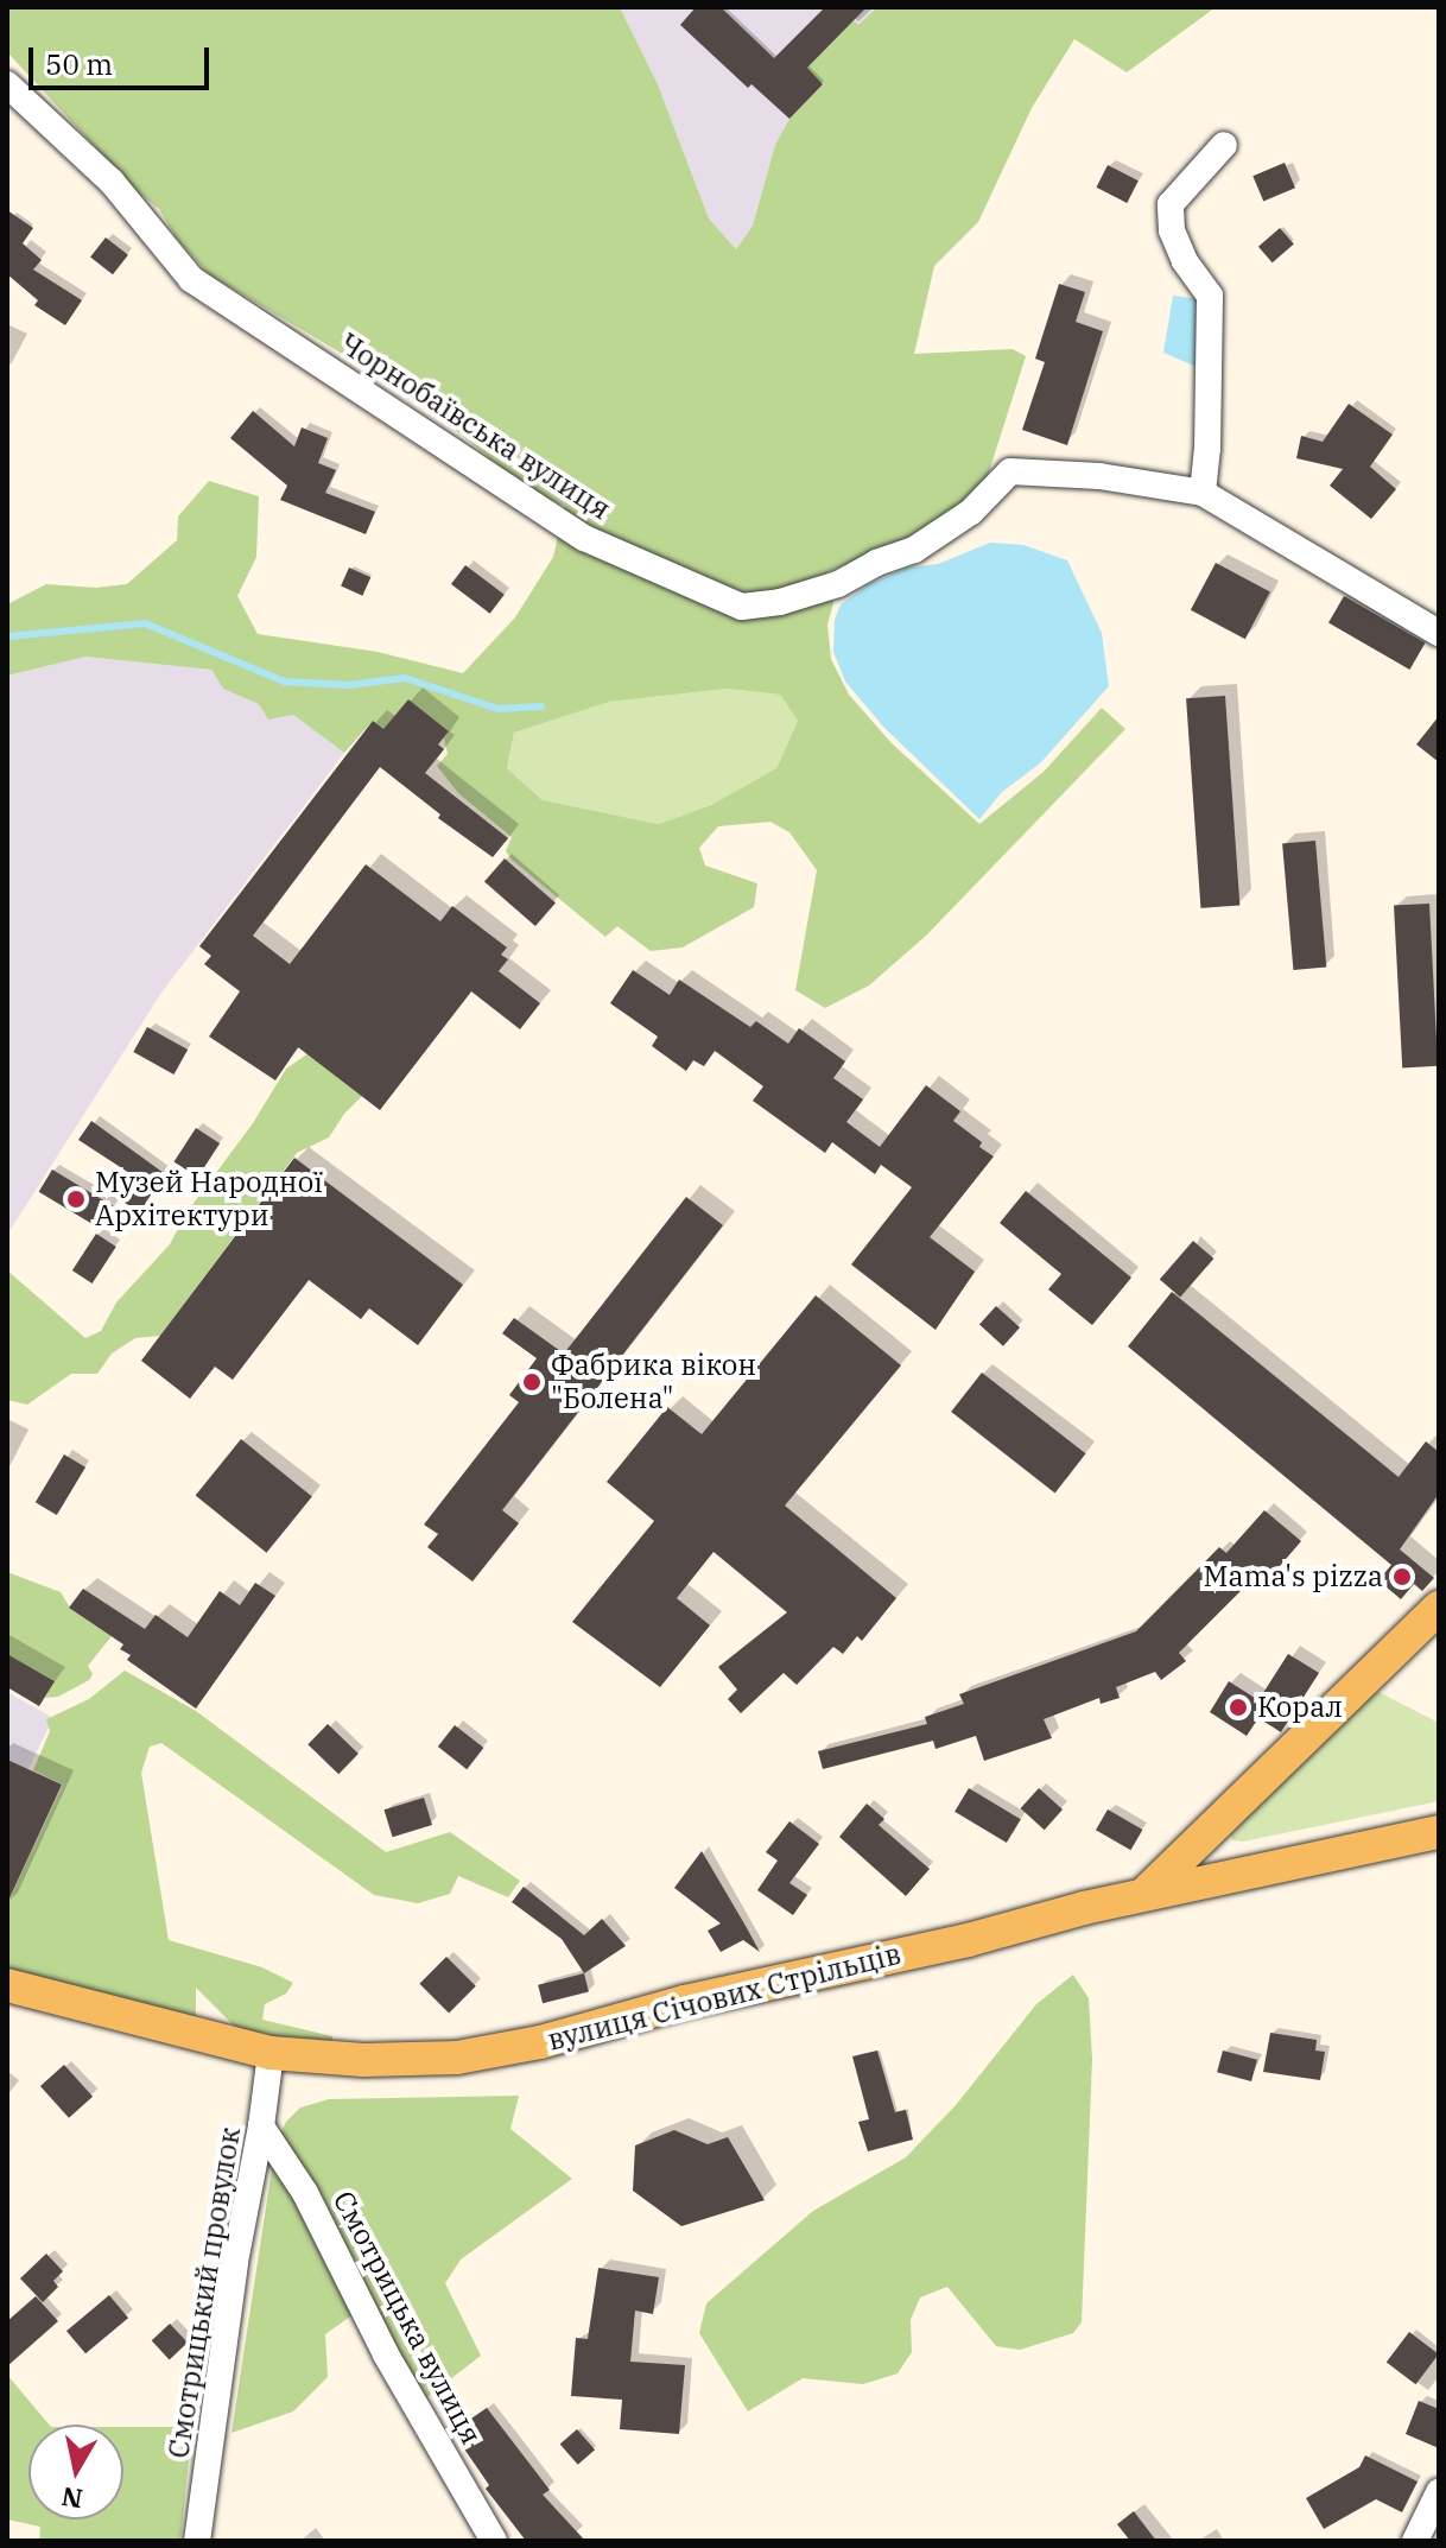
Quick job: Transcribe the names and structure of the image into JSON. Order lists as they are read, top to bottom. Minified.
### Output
{"streets":{"main road":["вулиця Січових Стрільців"],"street":["Чорнобаївська вулиця","Смотрицький провулок","Смотрицька вулиця"]},"crossings":[["вулиця Січових Стрільців","Смотрицький провулок"],["Смотрицький провулок","Смотрицька вулиця"]],"places":["Музей Народної Архітектури","Фабрика вікон \"Болена\"","Mama's pizza","Корал"],"scale_bar":"50 m","north":"bottom"}
